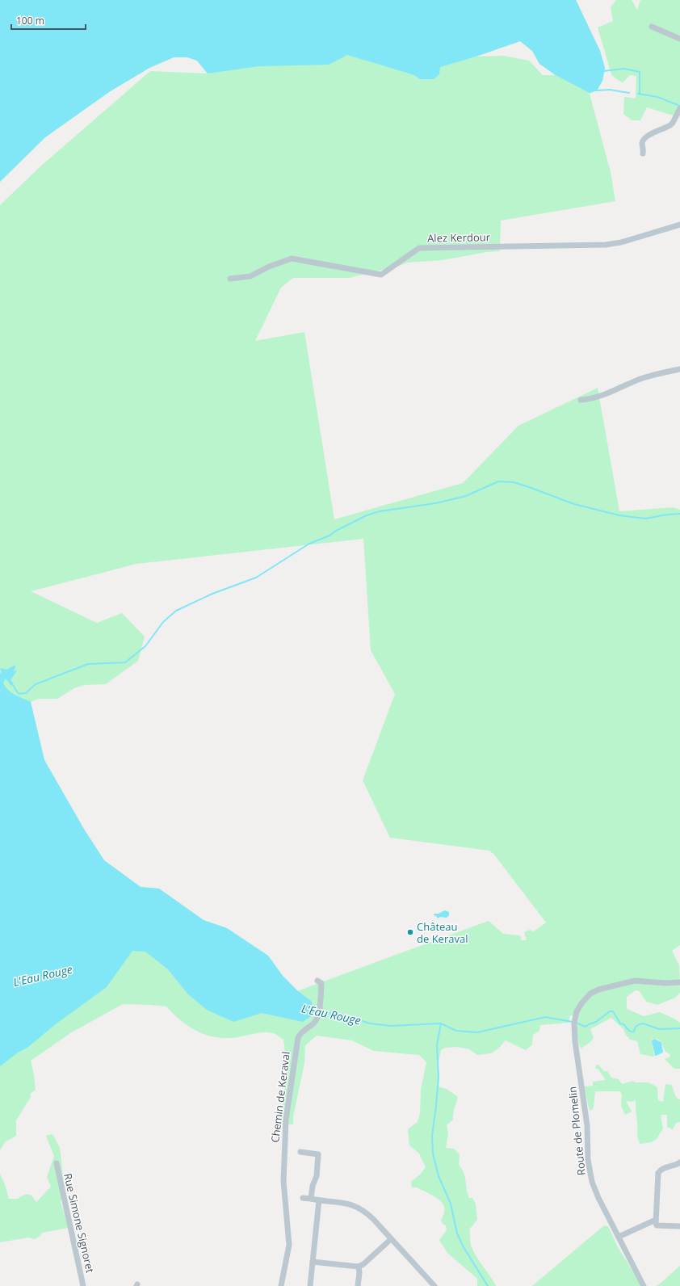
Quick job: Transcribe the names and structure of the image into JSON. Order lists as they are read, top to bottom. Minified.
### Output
{"streets":{"street":["Alez Kerdour","Chemin de Keraval","Route de Plomelin","Rue Simone Signoret"]},"water":["L'Eau Rouge"],"places":["Château de Keraval"],"scale_bar":"100 m"}
